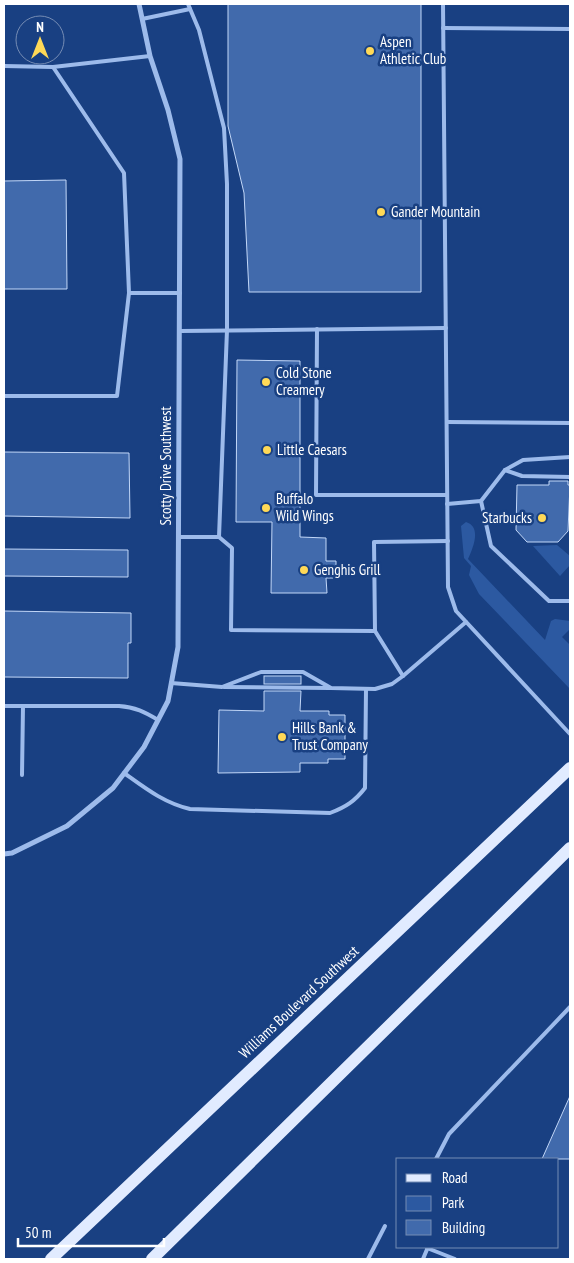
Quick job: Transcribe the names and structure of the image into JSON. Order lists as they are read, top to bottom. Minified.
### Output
{"streets":{"main road":["Williams Boulevard Southwest"],"street":["Scotty Drive Southwest"]},"places":["Aspen Athletic Club","Gander Mountain","Cold Stone Creamery","Little Caesars","Buffalo Wild Wings","Starbucks","Genghis Grill","Hills Bank & Trust Company"],"legend":["Road","Park","Building"],"scale_bar":"50 m","north":"top"}
